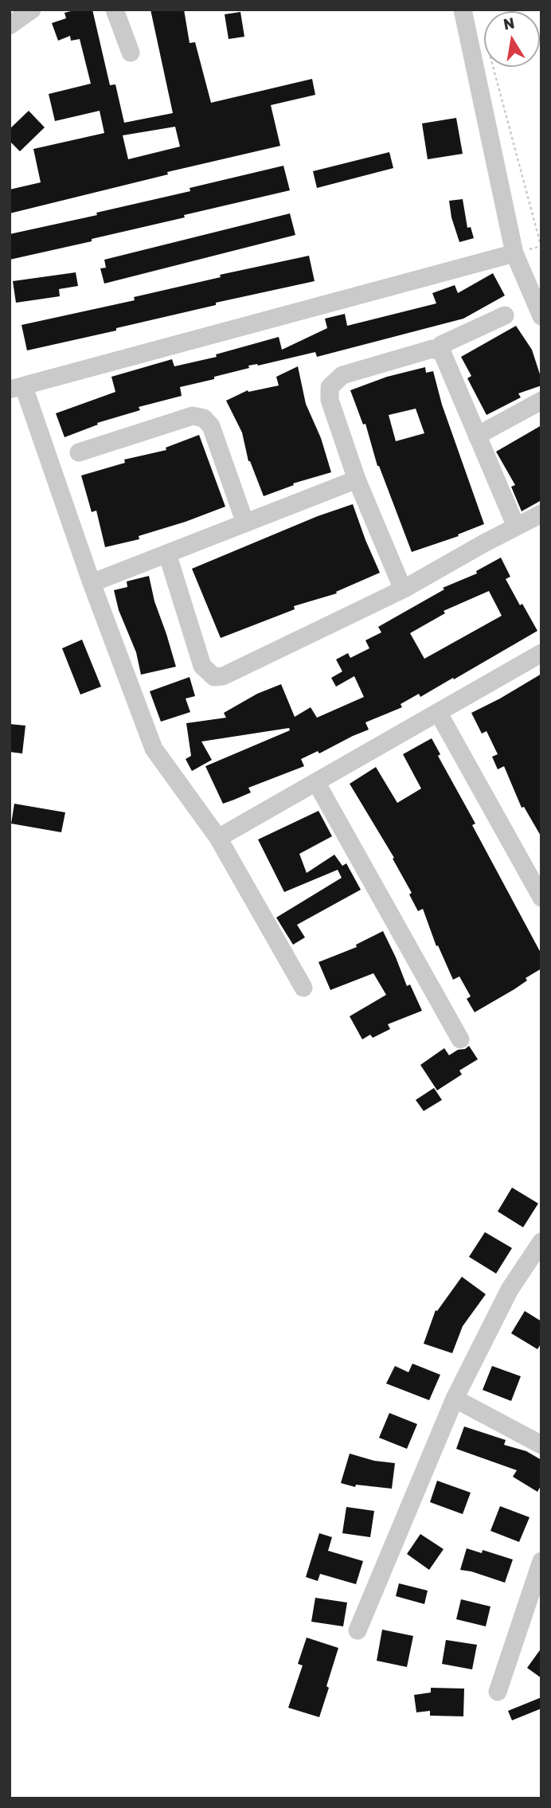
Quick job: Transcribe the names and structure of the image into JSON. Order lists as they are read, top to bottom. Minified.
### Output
{"north":"top"}
